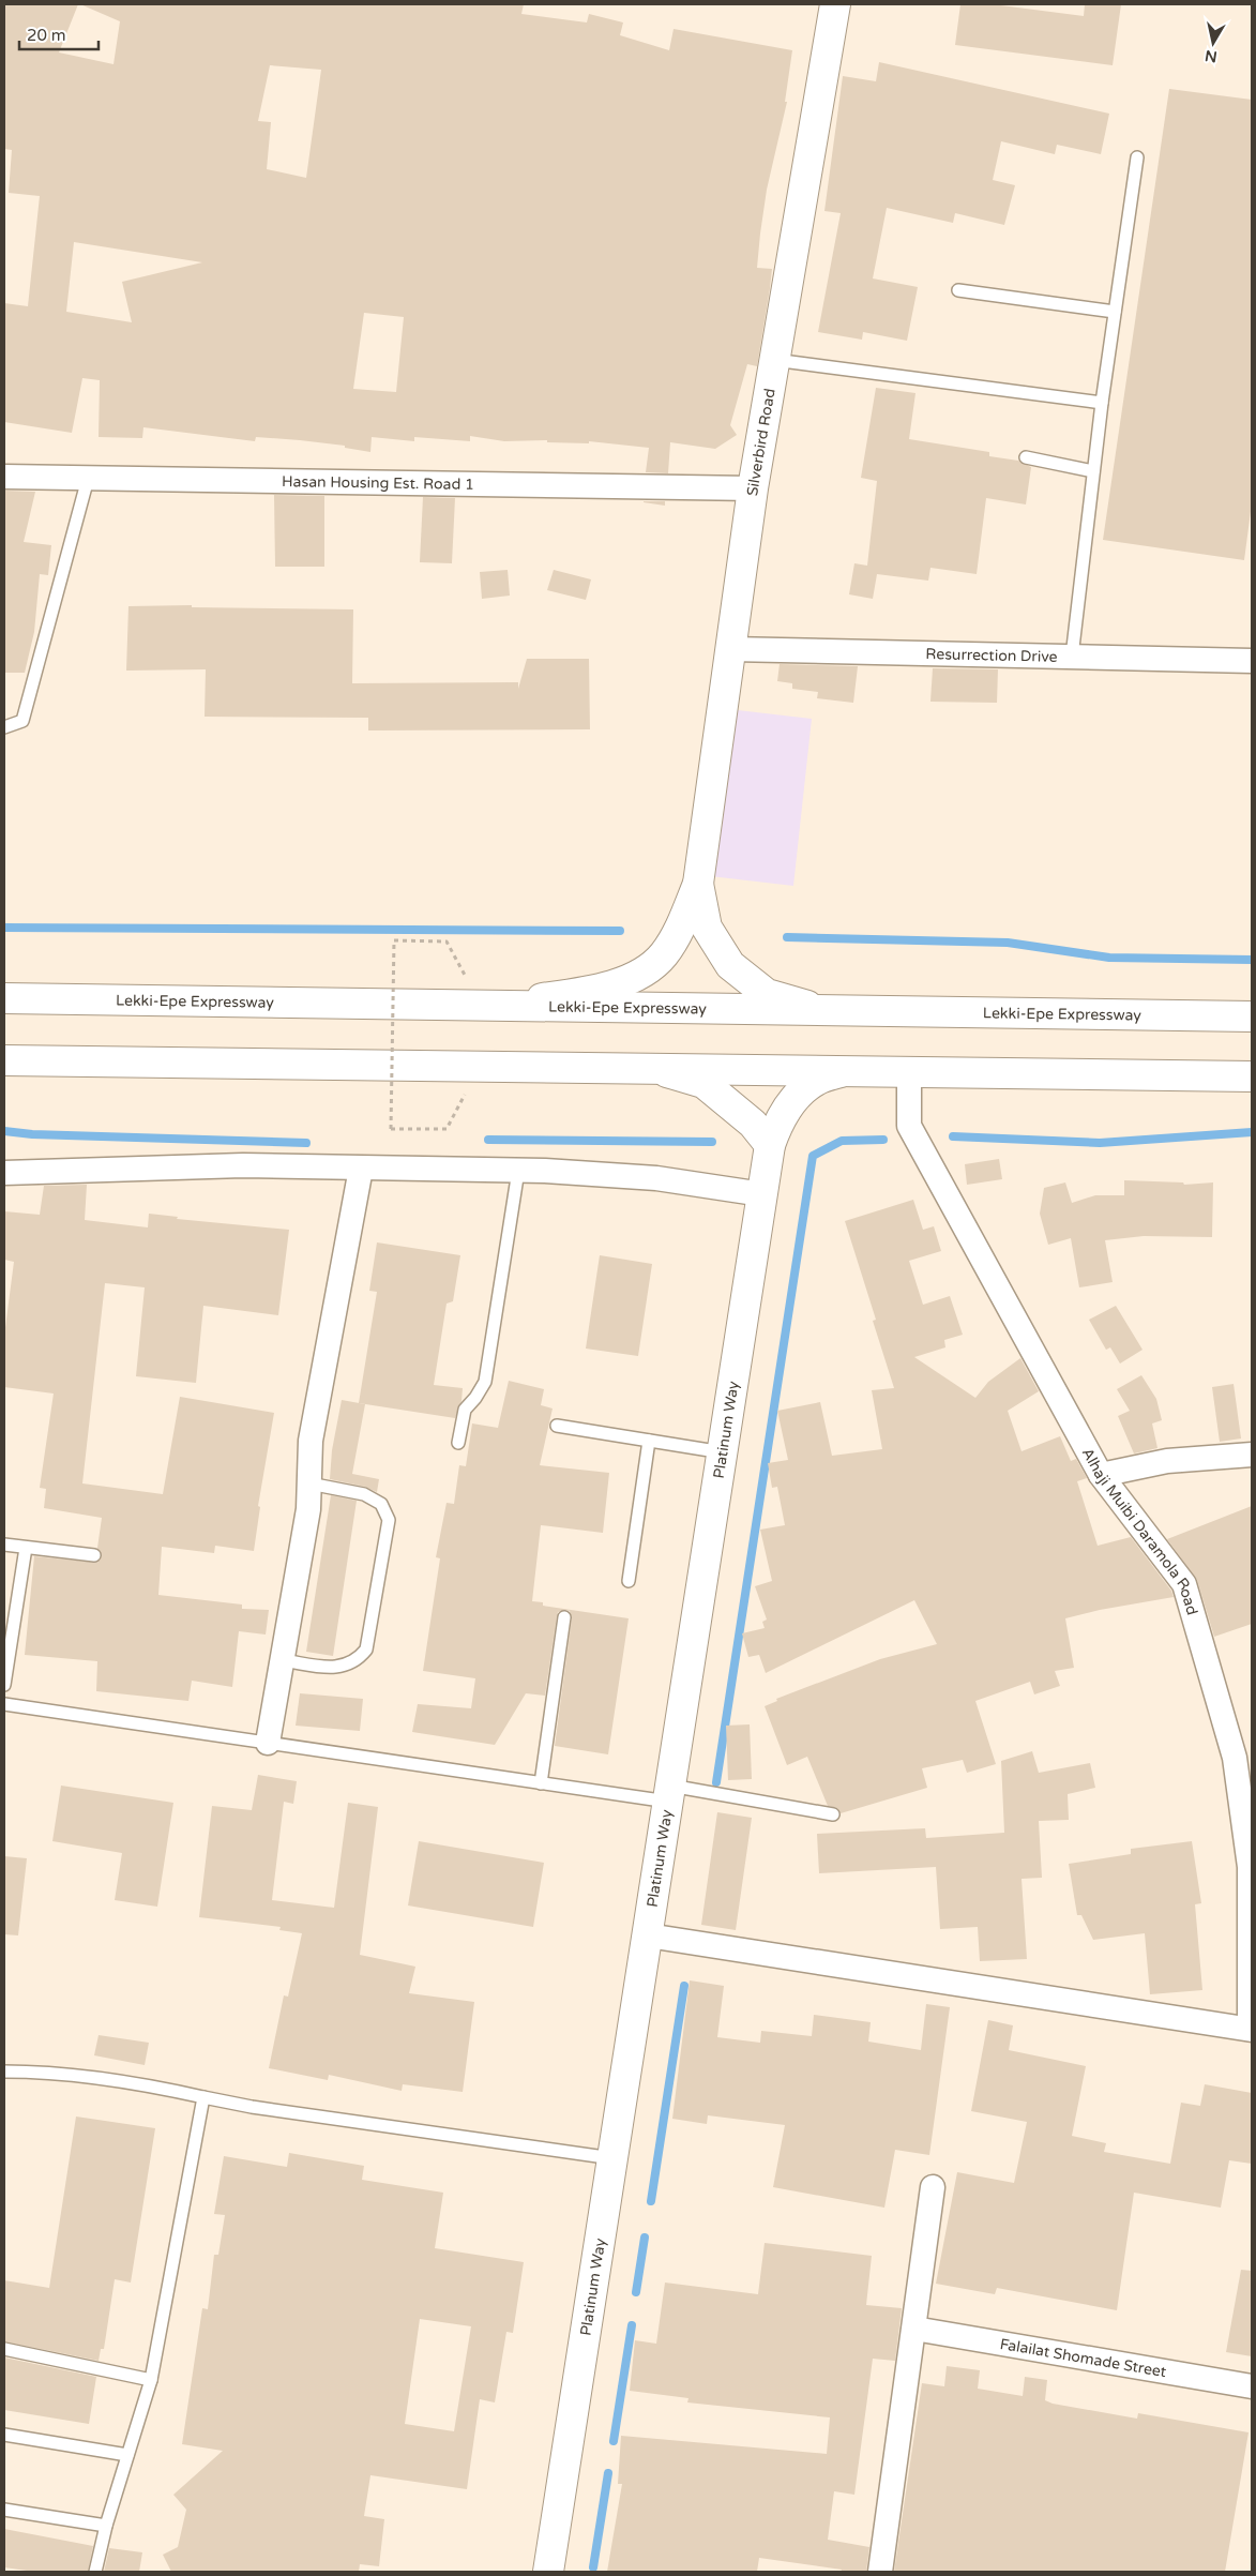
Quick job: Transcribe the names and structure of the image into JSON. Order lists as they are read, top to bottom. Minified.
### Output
{"streets":{"main road":["Silverbird Road","Lekki-Epe Expressway","Platinum Way"],"street":["Hasan Housing Est. Road 1","Resurrection Drive","Alhaji Muibi Daramola Road","Falailat Shomade Street"]},"crossings":[["Silverbird Road","Hasan Housing Est. Road 1"],["Silverbird Road","Resurrection Drive"]],"scale_bar":"20 m","north":"bottom"}
